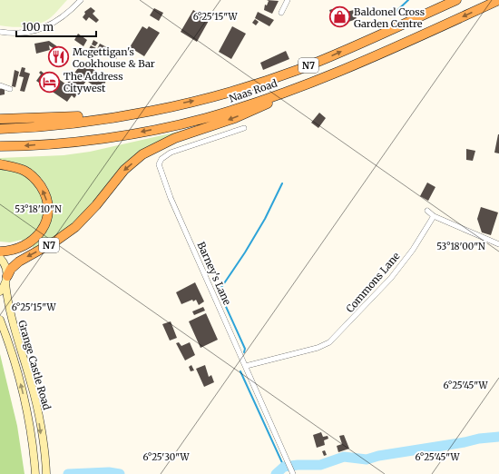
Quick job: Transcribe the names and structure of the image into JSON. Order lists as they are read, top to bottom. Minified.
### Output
{"streets":{"highway":["N7","Naas Road"],"main road":["Grange Castle Road"],"street":["Barney's Lane","Commons Lane"]},"crossings":[["N7","Naas Road"],["N7","Grange Castle Road"],["Barney's Lane","Commons Lane"]],"places":{"shop":["Baldonel Cross Garden Centre"],"restaurant":["Mcgettigan's Cookhouse & Bar"],"hotel":["The Address Citywest"]},"scale_bar":"100 m","coordinates":["6°25'15\"W","53°18'10\"N","53°18'00\"N","6°25'45\"W","6°25'30\"W"]}
